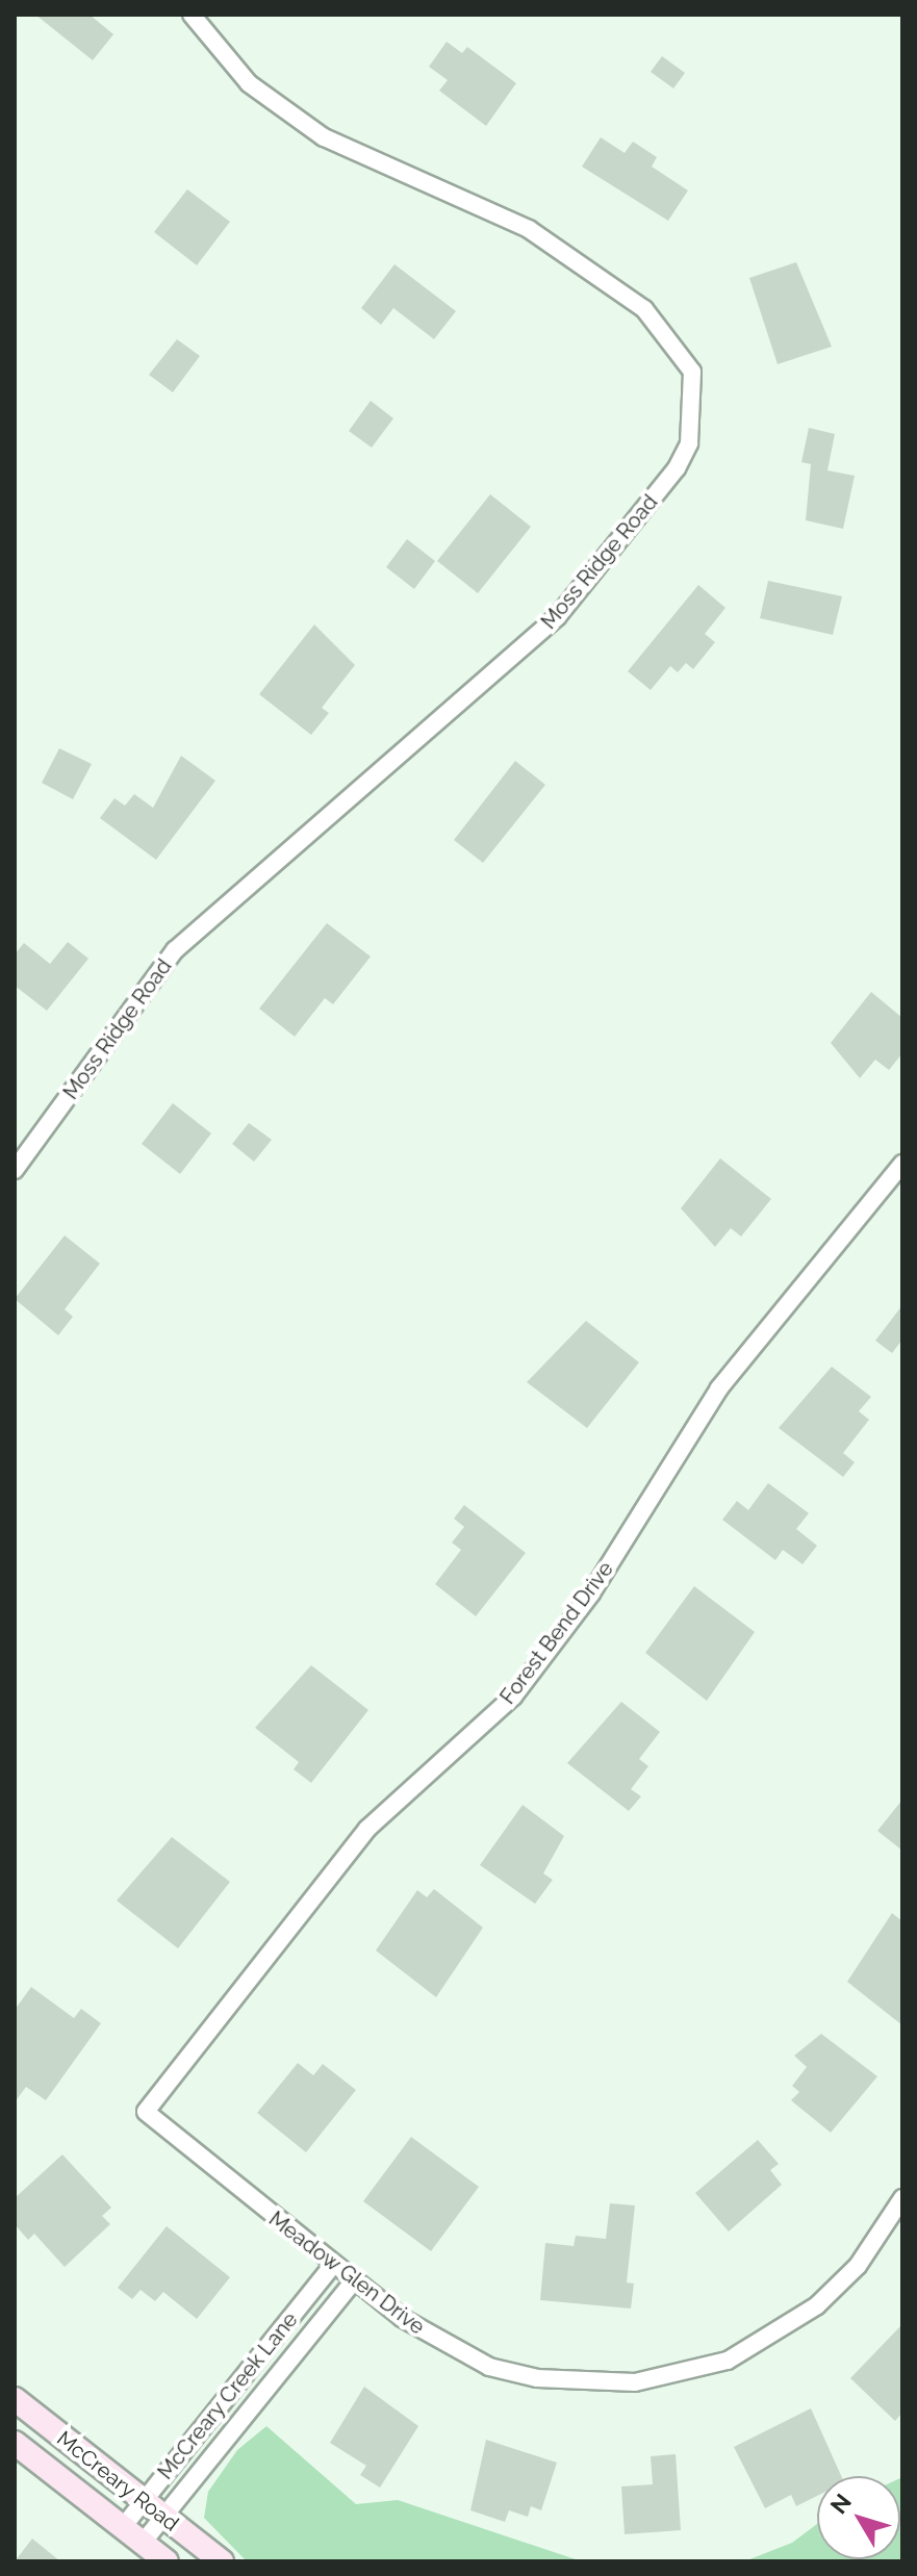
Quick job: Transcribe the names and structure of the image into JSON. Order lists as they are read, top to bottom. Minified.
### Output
{"streets":{"main road":["McCreary Road"],"street":["Moss Ridge Road","Forest Bend Drive","Meadow Glen Drive","McCreary Creek Lane"]},"crossings":[["Forest Bend Drive","Meadow Glen Drive"],["Meadow Glen Drive","McCreary Creek Lane"],["McCreary Creek Lane","McCreary Road"]],"north":"top left"}
